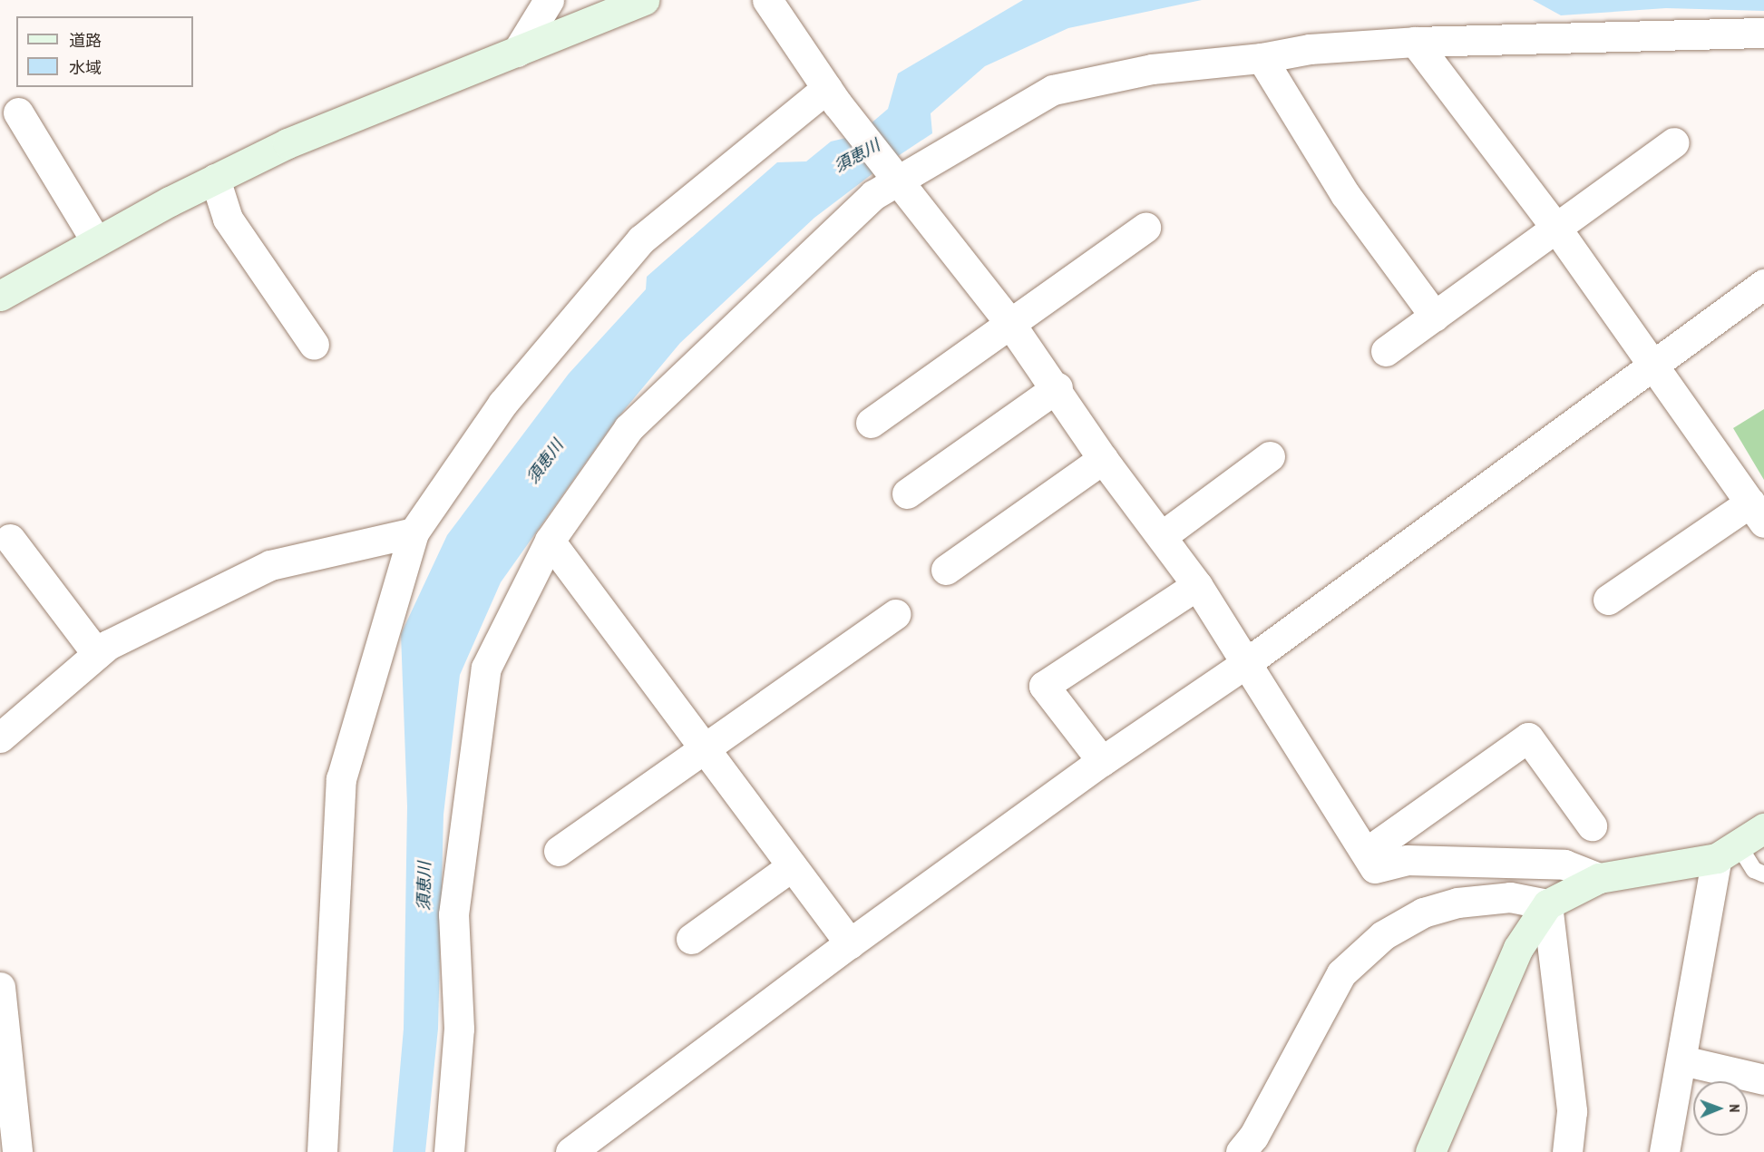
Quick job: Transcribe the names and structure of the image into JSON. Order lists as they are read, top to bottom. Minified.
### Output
{"water":["須恵川"],"legend":["道路","水域"],"north":"right"}
